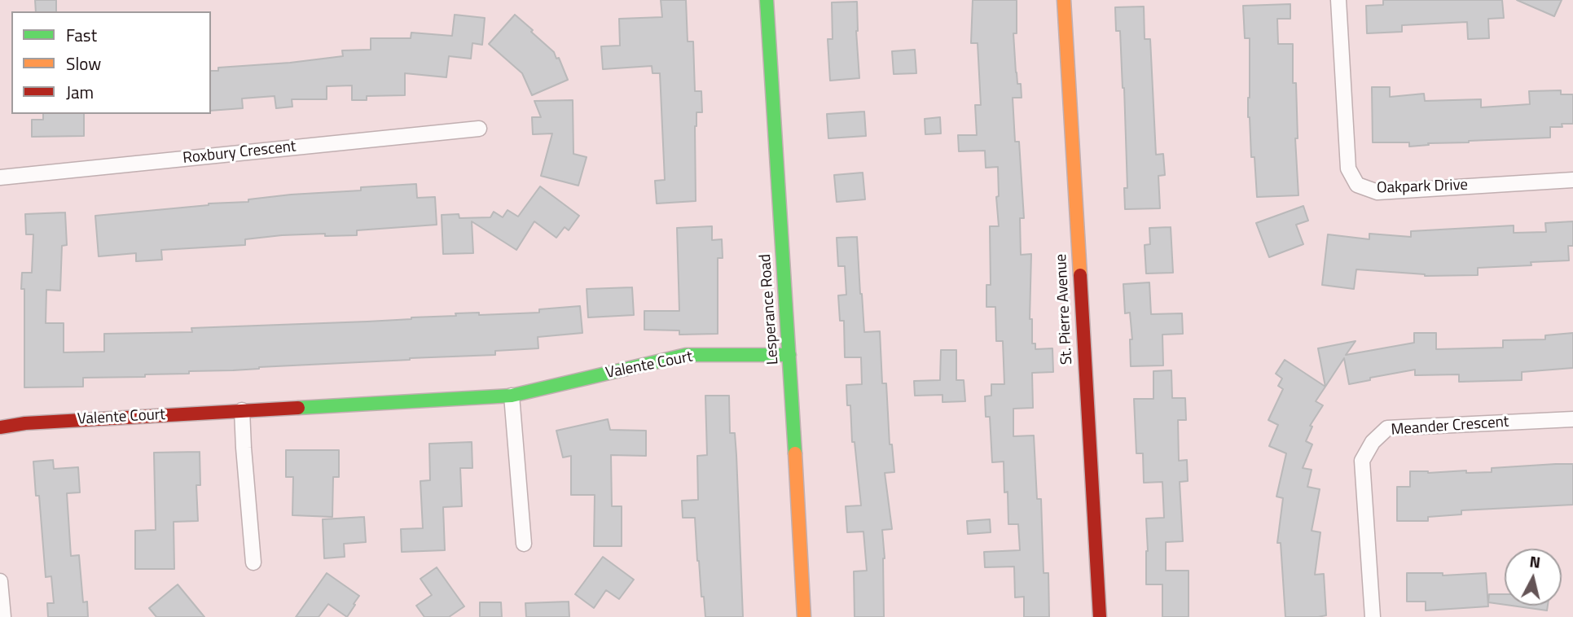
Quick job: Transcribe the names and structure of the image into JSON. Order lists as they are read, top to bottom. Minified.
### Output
{"streets":{"street":["Roxbury Crescent","Oakpark Drive","Lesperance Road","St. Pierre Avenue","Valente Court","Meander Crescent"]},"crossings":[["Lesperance Road","Valente Court"]],"legend":["Fast","Slow","Jam"],"north":"top"}
